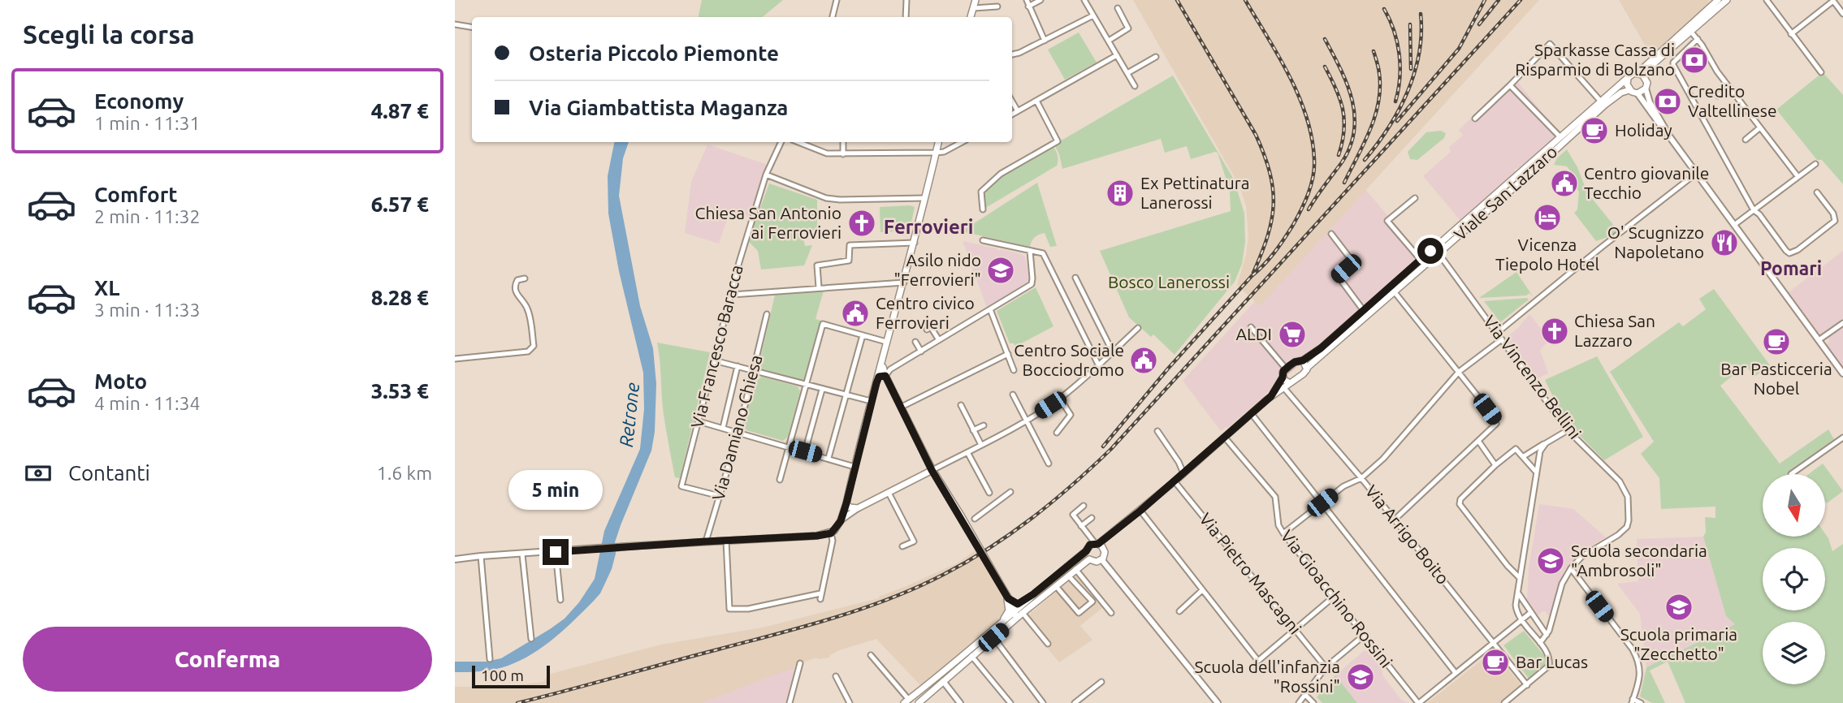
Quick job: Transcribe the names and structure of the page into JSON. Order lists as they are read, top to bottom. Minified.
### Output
{"streets":{"main road":["Viale San Lazzaro"],"street":["Via Francesco Baracca","Via Vincenzo Bellini","Via Damiano Chiesa","Via Arrigo Boito","Via Pietro Mascagni","Via Gioacchino Rossini"]},"crossings":[["Viale San Lazzaro","Via Vincenzo Bellini"],["Viale San Lazzaro","Via Arrigo Boito"],["Viale San Lazzaro","Via Pietro Mascagni"],["Viale San Lazzaro","Via Gioacchino Rossini"],["Via Francesco Baracca","Via Damiano Chiesa"]],"districts":["Ferrovieri","Pomari"],"water":["Retrone"],"parks":["Bosco Lanerossi"],"places":{"bank":["Sparkasse Cassa di Risparmio di Bolzano","Credito Valtellinese"],"cafe":["Holiday","Bar Pasticceria Nobel","Bar Lucas"],"public building":["Centro giovanile Tecchio","Centro civico Ferrovieri","Centro Sociale Bocciodromo"],"building":["Ex Pettinatura Lanerossi"],"hotel":["Vicenza Tiepolo Hotel"],"church":["Chiesa San Antonio ai Ferrovieri","Chiesa San Lazzaro"],"restaurant":["O' Scugnizzo Napoletano"],"school or university":["Asilo nido \"Ferrovieri\"","Scuola secondaria \"Ambrosoli\"","Scuola primaria \"Zecchetto\"","Scuola dell'infanzia \"Rossini\""],"supermarket":["ALDI"]},"scale_bar":"100 m","north":"bottom","page":{"heading":"Scegli la corsa","banner":["Osteria Piccolo Piemonte","Via Giambattista Maganza"],"list":[{"name":"Economy","note":"1 min · 11:31","value":"4.87 €"},{"name":"Comfort","note":"2 min · 11:32","value":"6.57 €"},{"name":"XL","note":"3 min · 11:33","value":"8.28 €"},{"name":"Moto","note":"4 min · 11:34","value":"3.53 €"}],"pay":["Contanti","1.6 km"],"bubble":"5 min","buttons":"Conferma","scale":"100 m"}}
